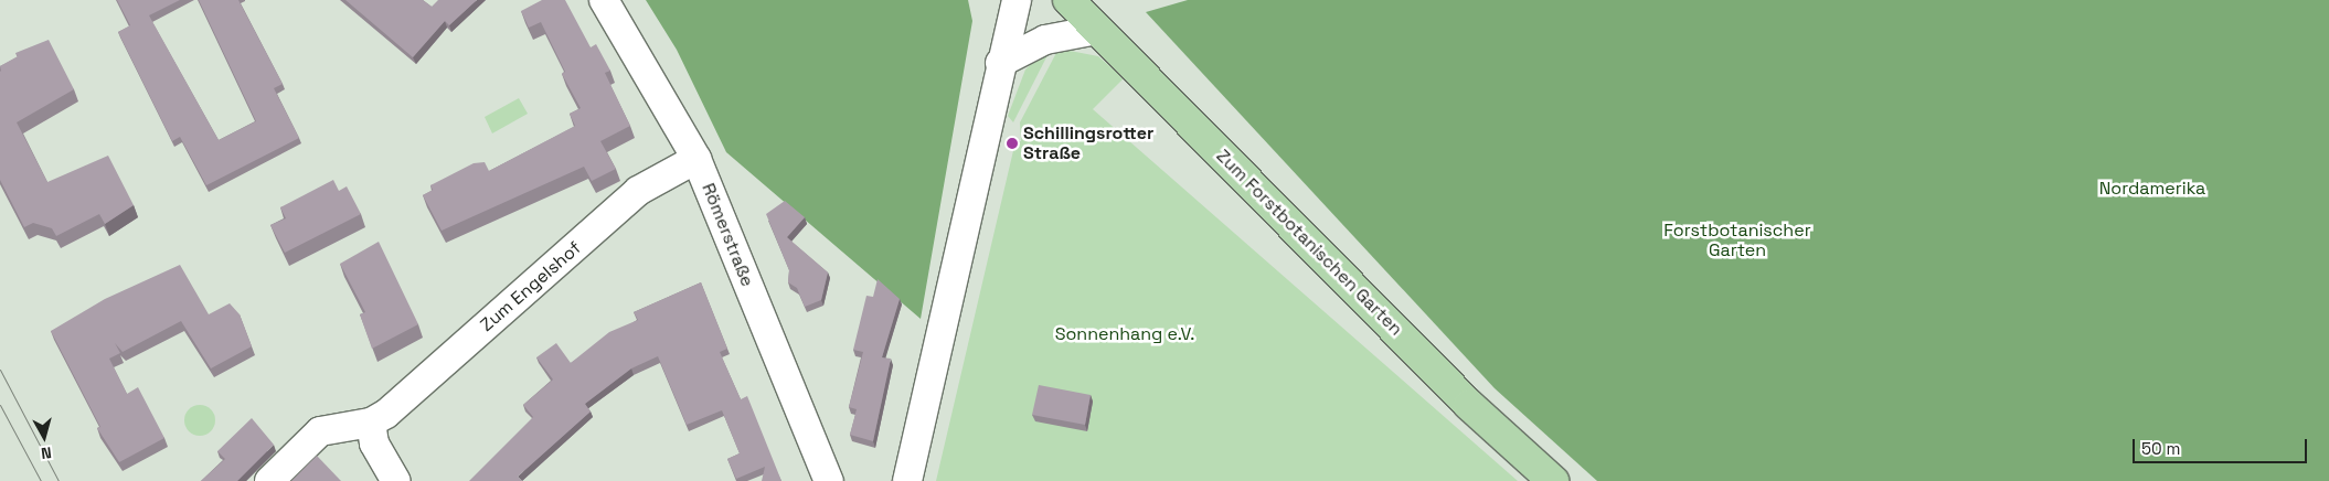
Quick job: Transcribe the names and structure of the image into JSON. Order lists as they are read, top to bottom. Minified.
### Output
{"streets":{"main road":["Zum Forstbotanischen Garten"],"street":["Römerstraße","Zum Engelshof"]},"crossings":[["Römerstraße","Zum Engelshof"]],"parks":["Nordamerika","Forstbotanischer Garten","Sonnenhang e.V."],"places":["Schillingsrotter Straße"],"scale_bar":"50 m","north":"bottom"}
